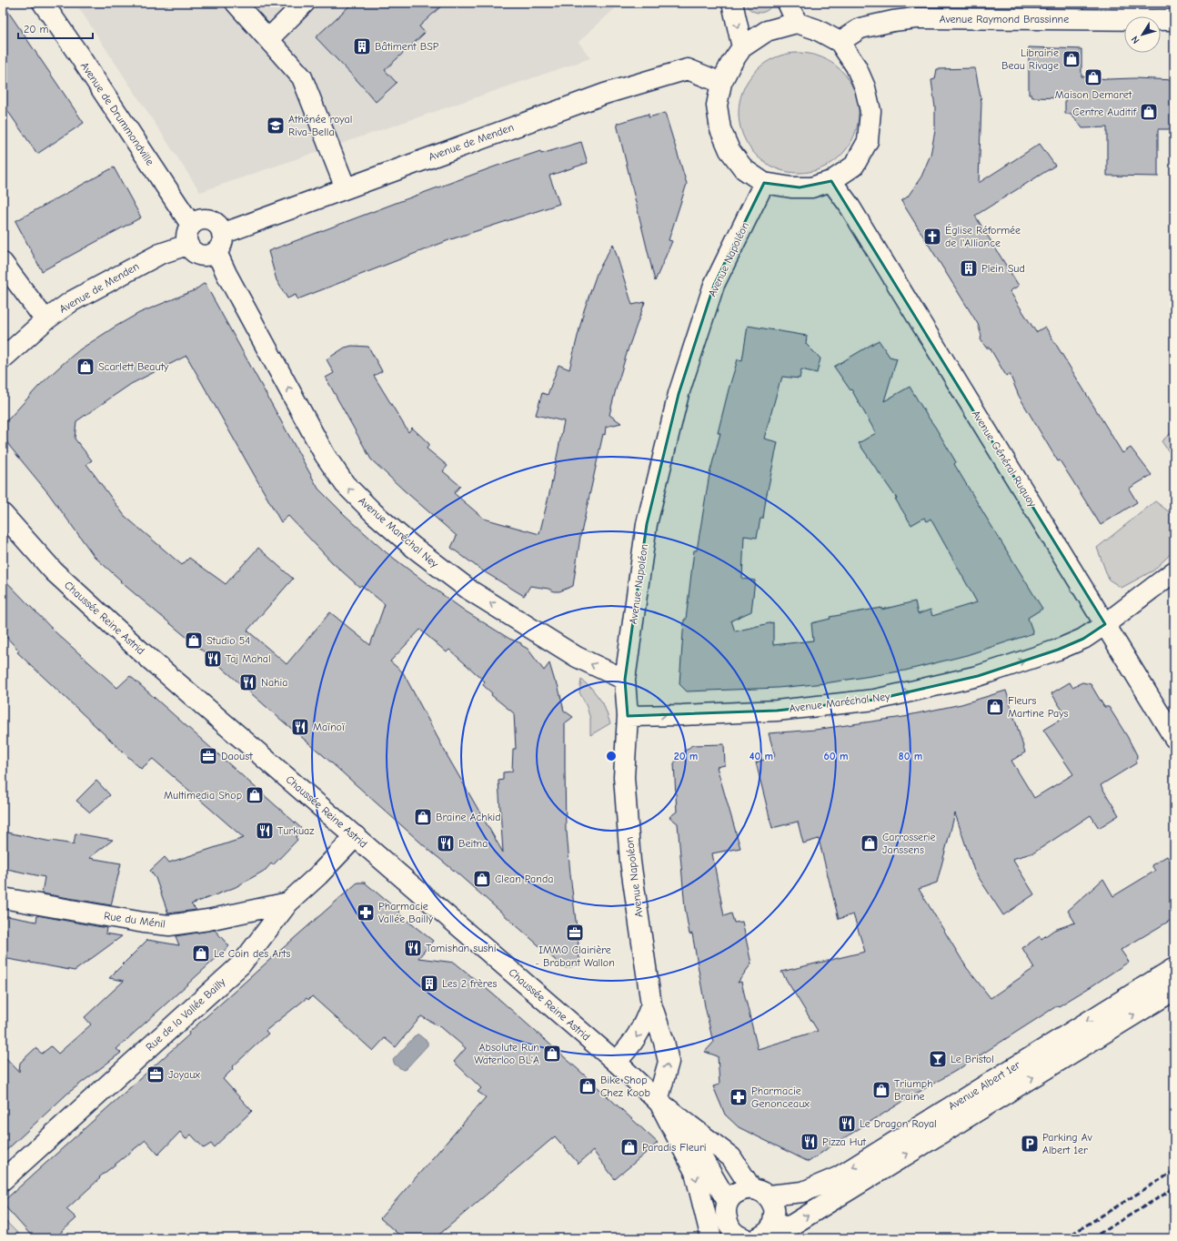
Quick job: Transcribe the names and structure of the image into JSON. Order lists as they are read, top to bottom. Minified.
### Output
{"streets":{"street":["Avenue Raymond Brassinne","Avenue de Drummondville","Avenue de Menden","Avenue Napoléon","Avenue Général Ruquoy","Avenue Maréchal Ney","Chaussée Reine Astrid","Rue du Ménil","Rue de la Vallée Bailly","Avenue Albert 1er"]},"crossings":[["Avenue de Drummondville","Avenue de Menden"],["Avenue de Drummondville","Avenue Maréchal Ney"],["Avenue de Menden","Avenue Maréchal Ney"],["Avenue Napoléon","Avenue Maréchal Ney"],["Avenue Napoléon","Chaussée Reine Astrid"],["Avenue Général Ruquoy","Avenue Maréchal Ney"],["Chaussée Reine Astrid","Rue de la Vallée Bailly"],["Chaussée Reine Astrid","Avenue Albert 1er"],["Rue du Ménil","Rue de la Vallée Bailly"]],"places":{"building":["Bâtiment BSP","Plein Sud","Les 2 frères"],"shop":["Librairie Beau Rivage","Maison Demaret","Centre Auditif","Scarlett Beauty","Studio 54","Fleurs Martine Pays","Multimedia Shop","Braine Achkid","Carrosserie Janssens","Clean Panda","Le Coin des Arts","Absolute Run Waterloo BL'A","Bike Shop Chez Koob","Triumph Braine","Paradis Fleuri"],"school or university":["Athénée royal Riva-Bella"],"church":["Église Réformée de l'Alliance"],"restaurant":["Taj Mahal","Nahia","Maïnoï","Turkuaz","Beitna","Tamishan sushi","Le Dragon Royal","Pizza Hut"],"office":["Daoust","IMMO Clairière - Brabant Wallon","Joyaux"],"pharmacy":["Pharmacie Vallée Bailly","Pharmacie Genonceaux"],"bar":["Le Bristol"],"parking":["Parking Av Albert 1er"]},"scale_bar":"20 m","north":"bottom left","rings":["20 m","40 m","60 m","80 m"]}
